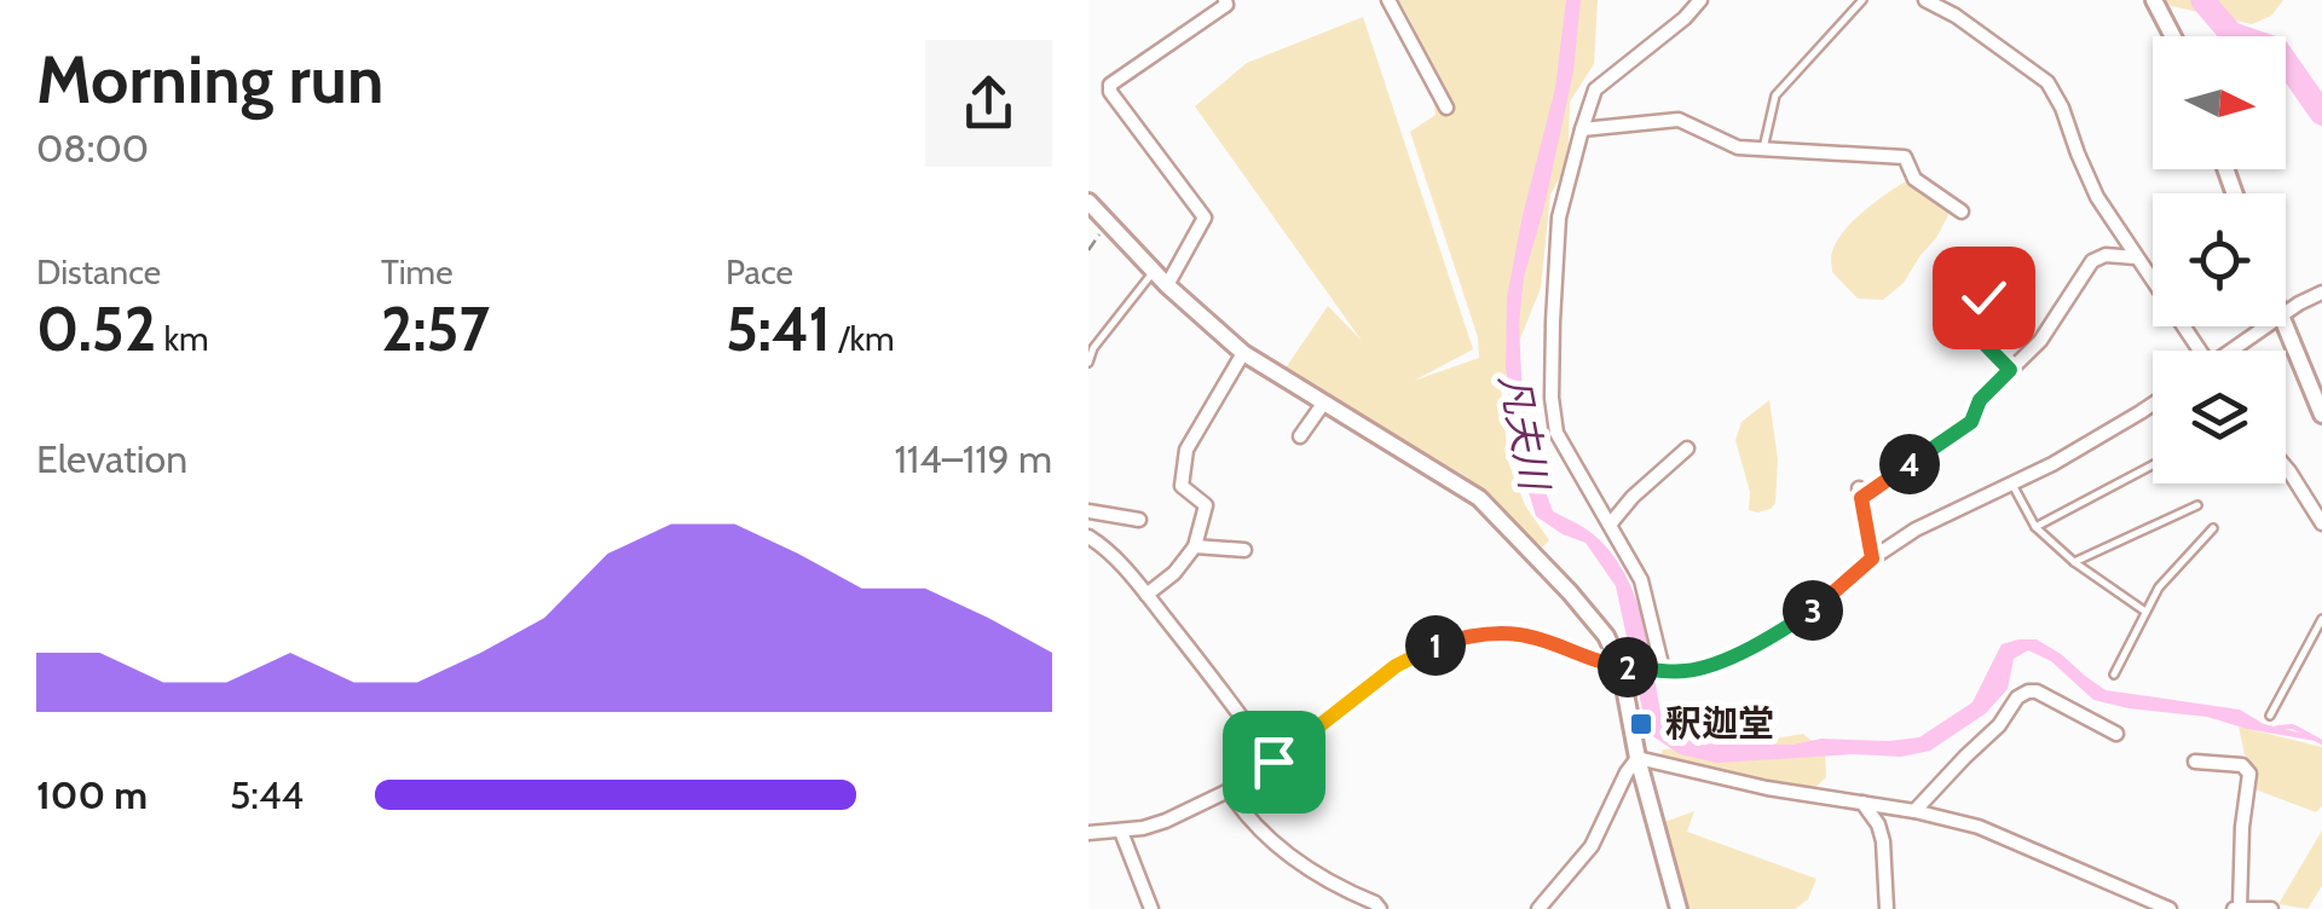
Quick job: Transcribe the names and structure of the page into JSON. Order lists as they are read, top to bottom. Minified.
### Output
{"water":["凡夫川"],"places":{"transit":["釈迦堂"]},"north":"right","page":{"heading":["Morning run","08:00"],"stats":[["Distance","0.52 km"],["Time","2:57"],["Pace","5:41 /km"]],"chart":["Elevation","114–119 m"],"pins":["4","3","1","2"],"list":[{"name":"100 m","note":"5:44"}]}}
